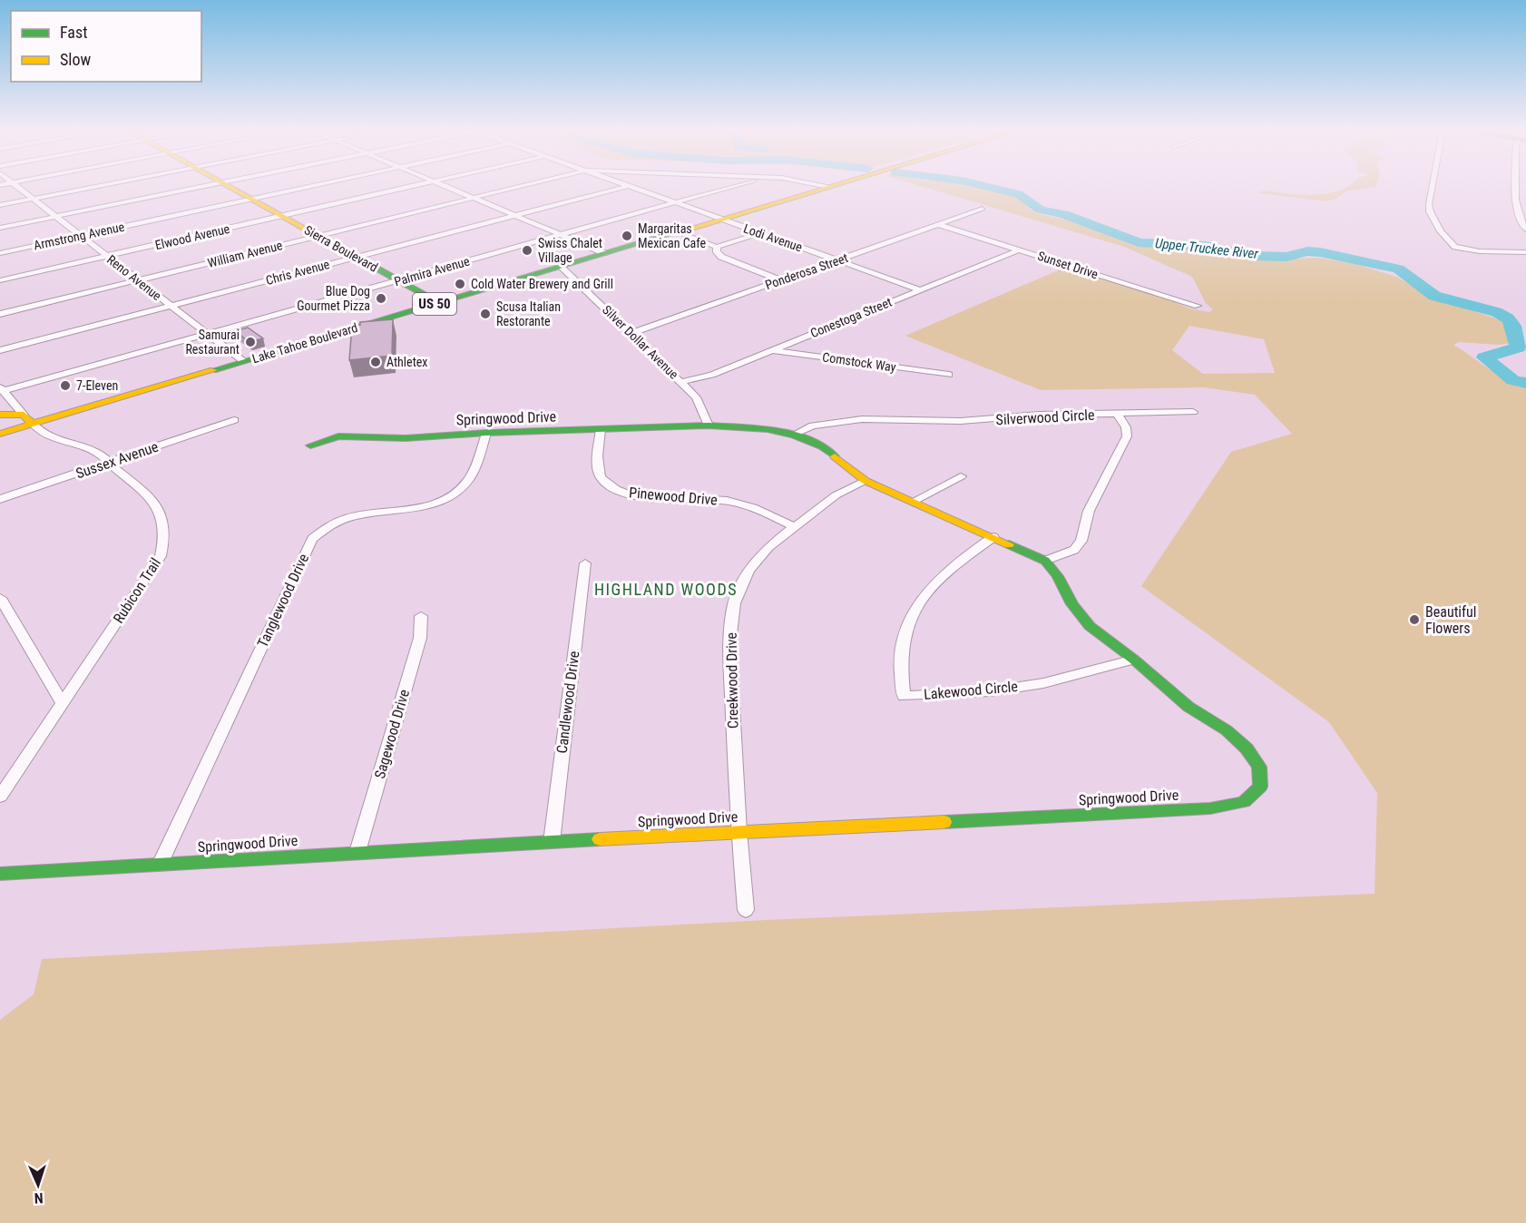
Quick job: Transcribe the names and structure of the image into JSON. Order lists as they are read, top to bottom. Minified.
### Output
{"streets":{"main road":["Sierra Boulevard","US 50","Lake Tahoe Boulevard","Springwood Drive"],"street":["Armstrong Avenue","Elwood Avenue","Lodi Avenue","William Avenue","Sunset Drive","Palmira Avenue","Ponderosa Street","Chris Avenue","Reno Avenue","Conestoga Street","Silver Dollar Avenue","Comstock Way","Silverwood Circle","Sussex Avenue","Pinewood Drive","Rubicon Trail","Tanglewood Drive","Creekwood Drive","Lakewood Circle","Candlewood Drive","Sagewood Drive"]},"crossings":[["Armstrong Avenue","Sierra Boulevard"],["Armstrong Avenue","Reno Avenue"],["Elwood Avenue","Sierra Boulevard"],["Elwood Avenue","Reno Avenue"],["Lodi Avenue","Palmira Avenue"],["Lodi Avenue","Ponderosa Street"],["Lodi Avenue","Conestoga Street"],["Lodi Avenue","Lake Tahoe Boulevard"],["Sierra Boulevard","William Avenue"],["Sierra Boulevard","Palmira Avenue"],["Sierra Boulevard","Chris Avenue"],["Sierra Boulevard","Lake Tahoe Boulevard"],["William Avenue","Reno Avenue"],["Sunset Drive","Ponderosa Street"],["Sunset Drive","Conestoga Street"],["Palmira Avenue","Reno Avenue"],["Palmira Avenue","Rubicon Trail"],["Ponderosa Street","Silver Dollar Avenue"],["Chris Avenue","Reno Avenue"],["Reno Avenue","Lake Tahoe Boulevard"],["Conestoga Street","Silver Dollar Avenue"],["Conestoga Street","Comstock Way"],["Silver Dollar Avenue","Lake Tahoe Boulevard"],["Silver Dollar Avenue","Springwood Drive"],["Lake Tahoe Boulevard","Rubicon Trail"],["Silverwood Circle","Springwood Drive"],["Springwood Drive","Pinewood Drive"],["Springwood Drive","Tanglewood Drive"],["Springwood Drive","Creekwood Drive"],["Springwood Drive","Lakewood Circle"],["Springwood Drive","Candlewood Drive"],["Springwood Drive","Sagewood Drive"],["Sussex Avenue","Rubicon Trail"],["Pinewood Drive","Creekwood Drive"]],"districts":["HIGHLAND WOODS"],"water":["Upper Truckee River"],"places":["Margaritas Mexican Cafe","Swiss Chalet Village","Cold Water Brewery and Grill","Blue Dog Gourmet Pizza","Scusa Italian Restorante","Samurai Restaurant","Athletex","7-Eleven","Beautiful Flowers"],"legend":["Fast","Slow"],"north":"bottom"}
